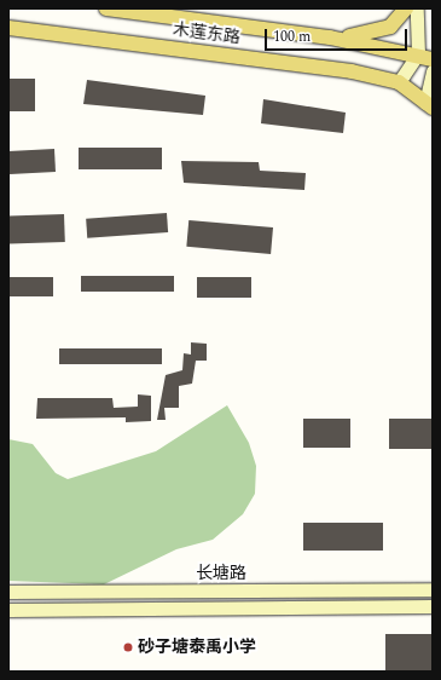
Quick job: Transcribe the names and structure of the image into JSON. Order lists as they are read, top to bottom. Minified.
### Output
{"streets":{"main road":["木莲东路","长塘路"]},"places":["砂子塘泰禹小学"],"scale_bar":"100 m"}
